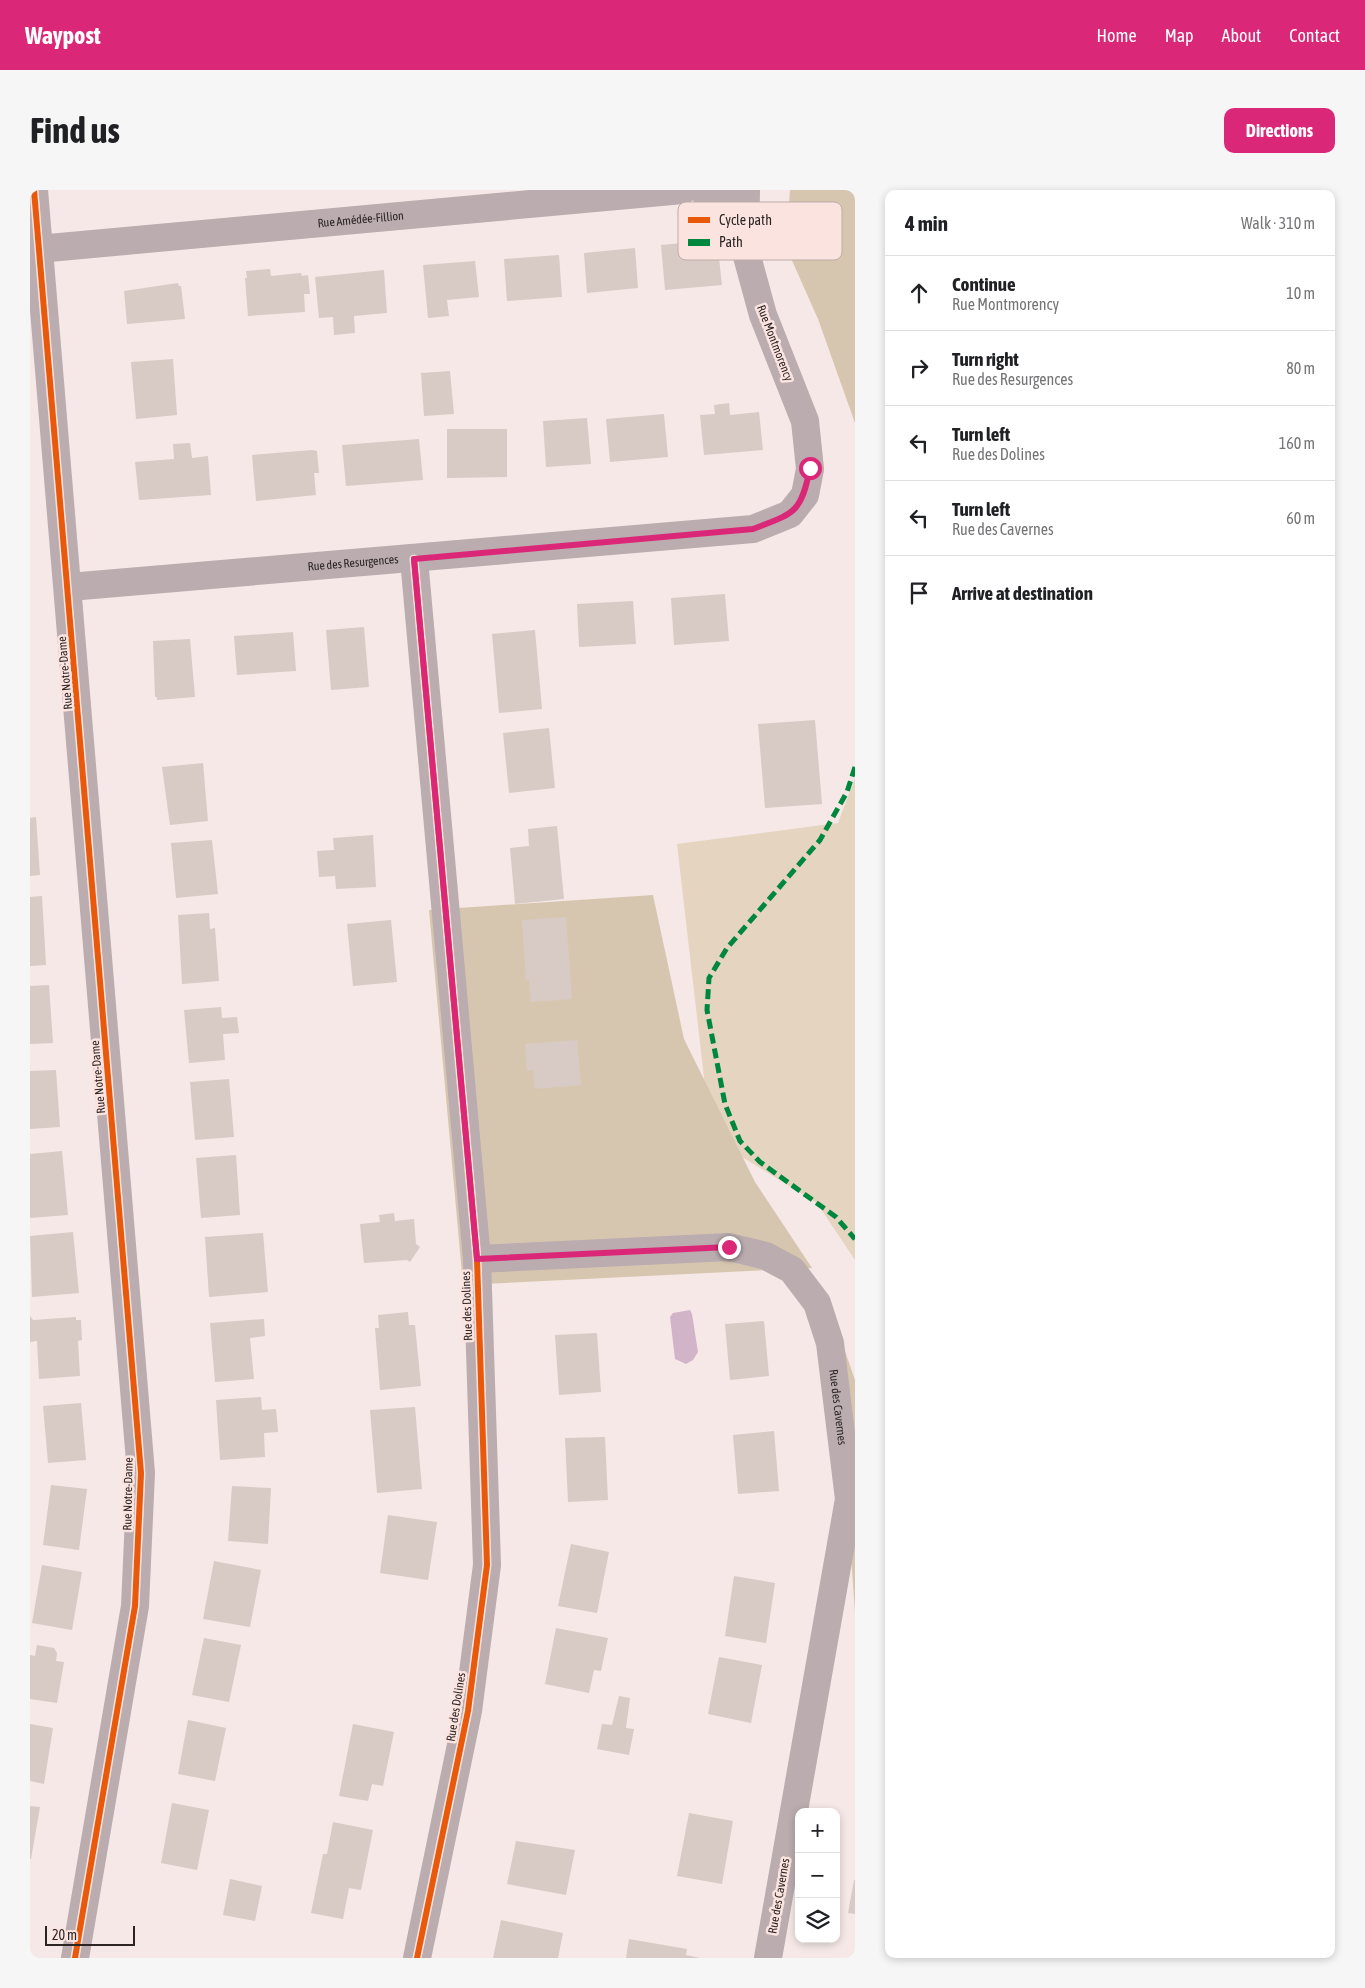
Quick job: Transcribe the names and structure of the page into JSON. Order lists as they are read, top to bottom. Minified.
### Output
{"streets":{"street":["Rue Amédée-Fillion","Rue Montmorency","Rue des Resurgences","Rue Notre-Dame","Rue des Dolines","Rue des Cavernes"]},"crossings":[["Rue Amédée-Fillion","Rue Notre-Dame"],["Rue Montmorency","Rue des Resurgences"],["Rue des Resurgences","Rue Notre-Dame"],["Rue des Resurgences","Rue des Dolines"],["Rue des Dolines","Rue des Cavernes"]],"legend":["Cycle path","Path"],"scale_bar":"20 m","page":{"header":"Waypost","nav":["Home","Map","About","Contact"],"buttons":"Directions","title":"Find us","heading":["4 min","Walk · 310 m"],"list":[["Continue","Rue Montmorency","10 m"],["Turn right","Rue des Resurgences","80 m"],["Turn left","Rue des Dolines","160 m"],["Turn left","Rue des Cavernes","60 m"],"Arrive at destination"],"map_buttons":["+","−"],"scale":"20 m"}}
